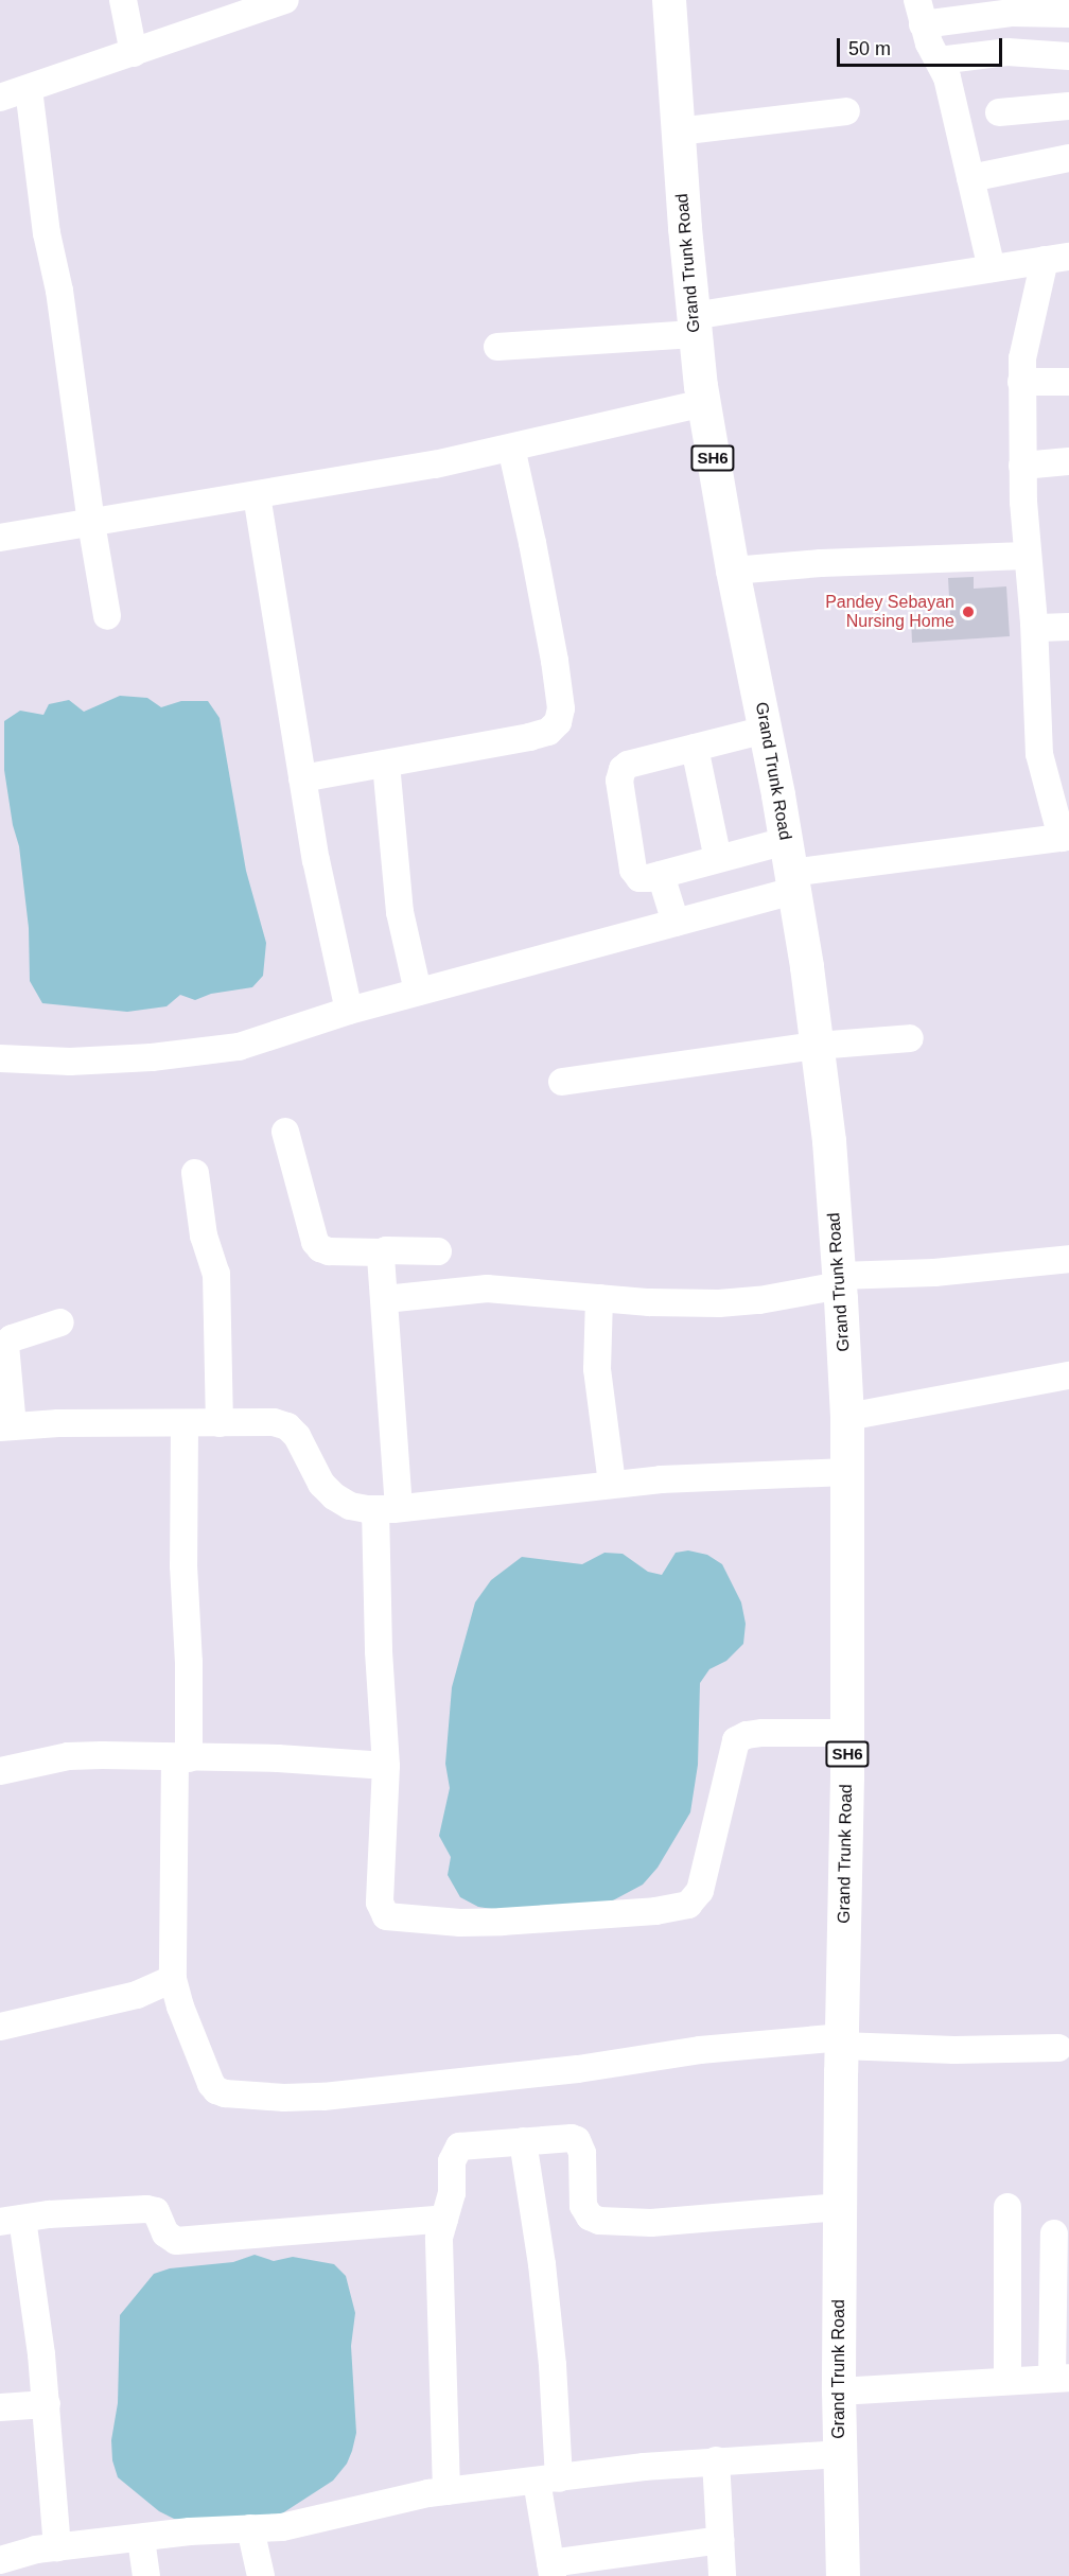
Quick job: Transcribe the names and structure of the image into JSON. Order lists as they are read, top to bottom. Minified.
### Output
{"streets":{"main road":["Grand Trunk Road","SH6"]},"places":["Pandey Sebayan Nursing Home"],"scale_bar":"50 m"}
